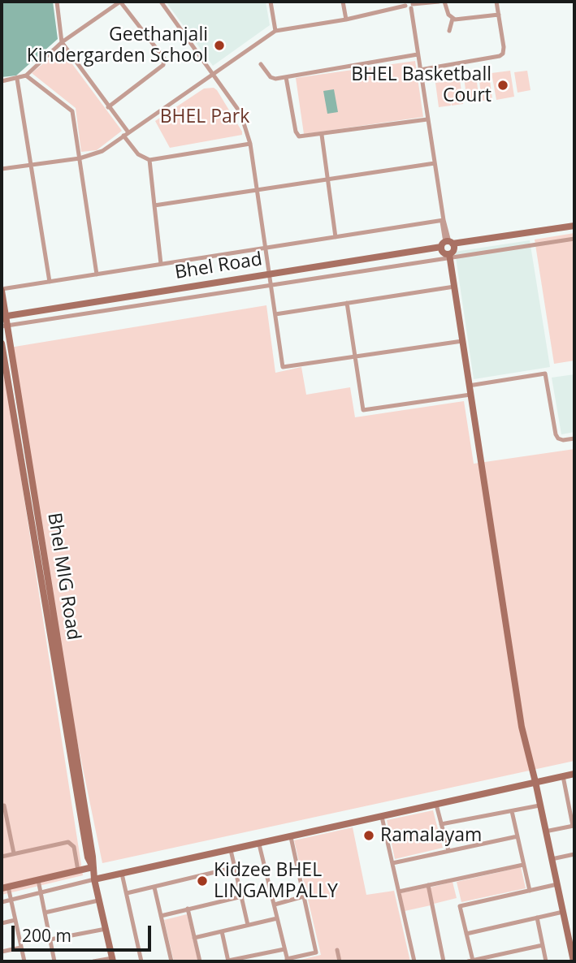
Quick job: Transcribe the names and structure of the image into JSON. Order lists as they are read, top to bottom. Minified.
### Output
{"streets":{"street":["Bhel Road","Bhel MIG Road"]},"crossings":[["Bhel Road","Bhel MIG Road"]],"parks":["BHEL Park"],"places":["Geethanjali Kindergarden School","BHEL Basketball Court","Ramalayam","Kidzee BHEL LINGAMPALLY"],"scale_bar":"200 m"}
